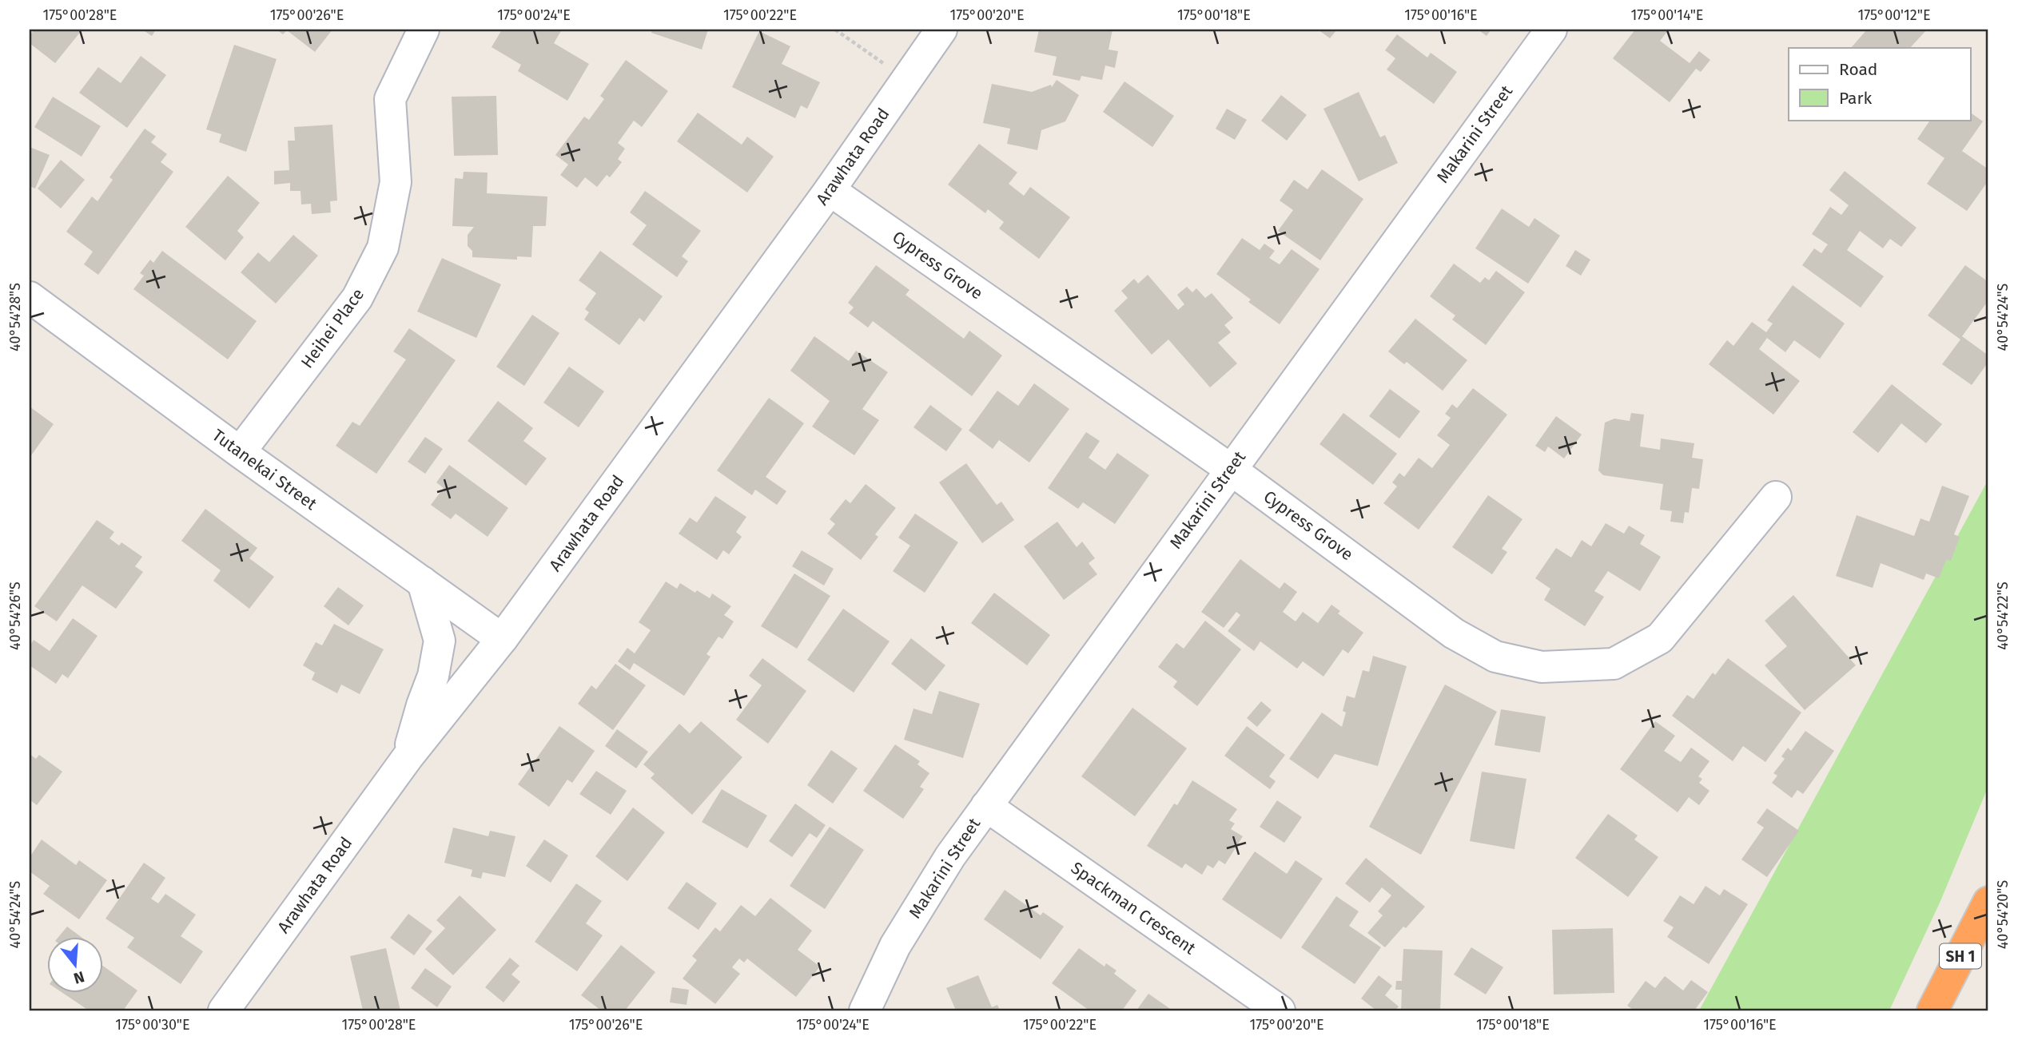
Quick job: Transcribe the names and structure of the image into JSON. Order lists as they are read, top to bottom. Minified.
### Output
{"streets":{"highway":["SH 1"],"street":["Makarini Street","Arawhata Road","Cypress Grove","Heihei Place","Tutanekai Street","Spackman Crescent"]},"crossings":[["Makarini Street","Cypress Grove"],["Makarini Street","Spackman Crescent"],["Arawhata Road","Cypress Grove"],["Arawhata Road","Tutanekai Street"],["Heihei Place","Tutanekai Street"]],"legend":["Road","Park"],"north":"bottom","coordinates":["175°00'28\"E","175°00'26\"E","175°00'24\"E","175°00'22\"E","175°00'20\"E","175°00'18\"E","175°00'16\"E","175°00'14\"E","175°00'12\"E","40°54'24\"S","40°54'28\"S","40°54'22\"S","40°54'26\"S","40°54'20\"S","175°00'30\"E"]}
